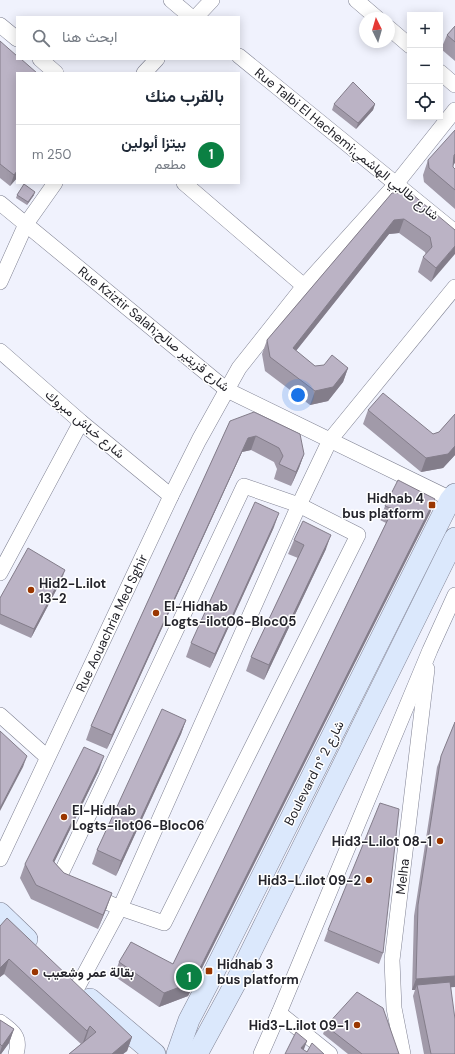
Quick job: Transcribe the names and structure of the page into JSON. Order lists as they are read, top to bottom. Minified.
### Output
{"streets":{"main road":["Boulevard n° شارع 2"],"street":["Rue Talbi El Hachemi;شارع طالبي الهاشمي","Rue Kziztir Salah;شارع قزيتير صالح","شارع خباش مبروك","Rue Aouachria Med Sghir","Melha"]},"crossings":[["Rue Talbi El Hachemi;شارع طالبي الهاشمي","Rue Aouachria Med Sghir"],["Rue Kziztir Salah;شارع قزيتير صالح","Rue Aouachria Med Sghir"],["Rue Kziztir Salah;شارع قزيتير صالح","Boulevard n° شارع 2"],["شارع خباش مبروك","Rue Aouachria Med Sghir"]],"places":{"transit":["Hidhab 4 bus platform","Hidhab 3 bus platform"],"other":["Hid2-L.ilot 13-2","El-Hidhab Logts-ilot06-Bloc05","El-Hidhab Logts-ilot06-Bloc06","Hid3-L.ilot 08-1","Hid3-L.ilot 09-2","بقالة عمر وشعيب","Hid3-L.ilot 09-1"]},"north":"top","page":{"map_buttons":["+","−"],"search":"ابحث هنا","heading":"بالقرب منك","list":[{"mark":"1","name":"بيتزا أبولين","note":"مطعم","value":"250 m"}],"pins":"1"}}
